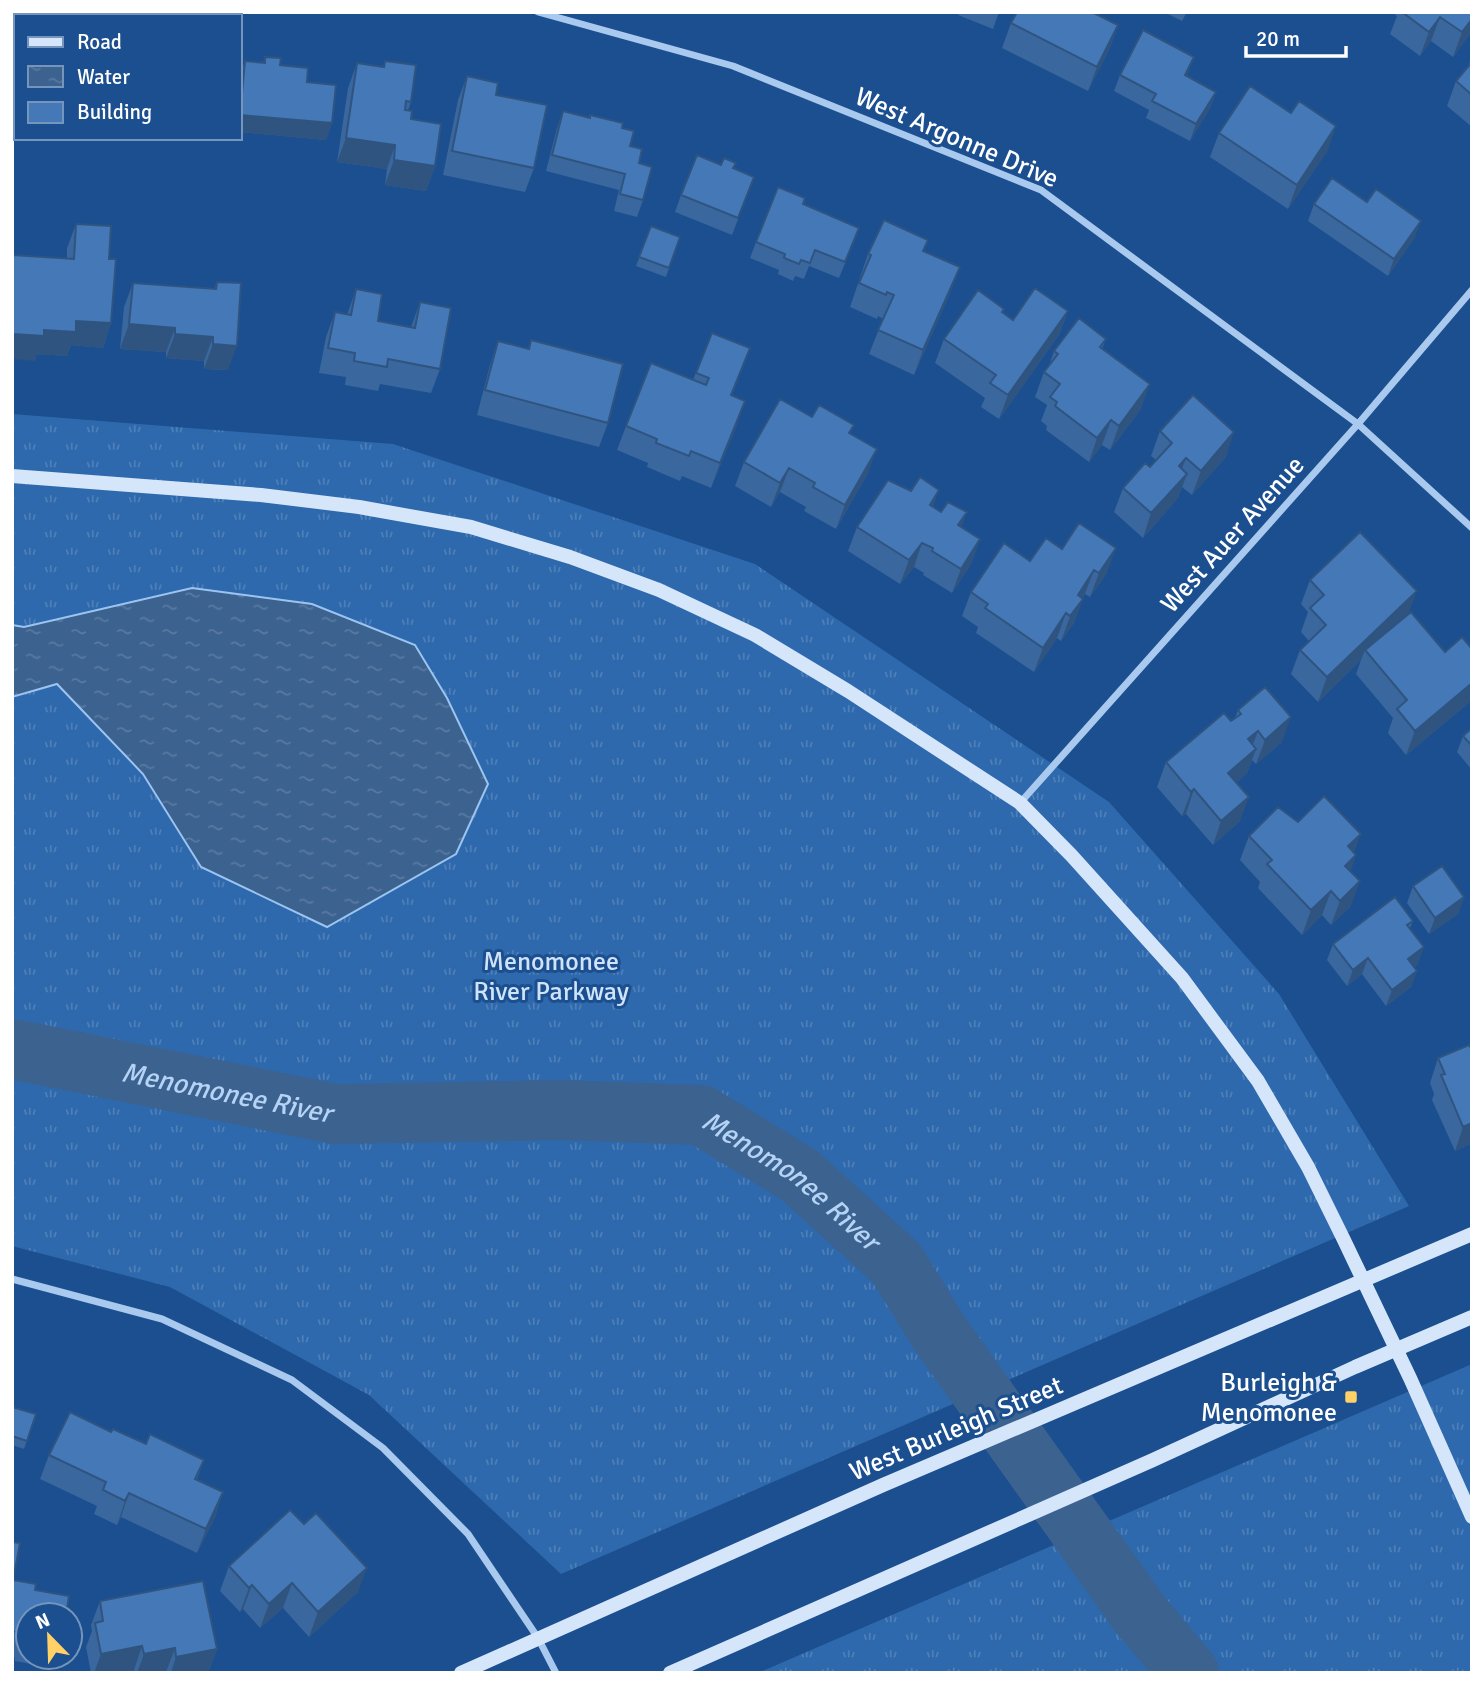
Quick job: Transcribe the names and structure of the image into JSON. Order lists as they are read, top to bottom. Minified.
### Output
{"streets":{"main road":["West Burleigh Street"],"street":["West Argonne Drive","West Auer Avenue"]},"crossings":[["West Argonne Drive","West Auer Avenue"]],"water":["Menomonee River"],"parks":["Menomonee River Parkway"],"places":{"transit":["Burleigh & Menomonee"]},"legend":["Road","Water","Building"],"scale_bar":"20 m","north":"top left"}
